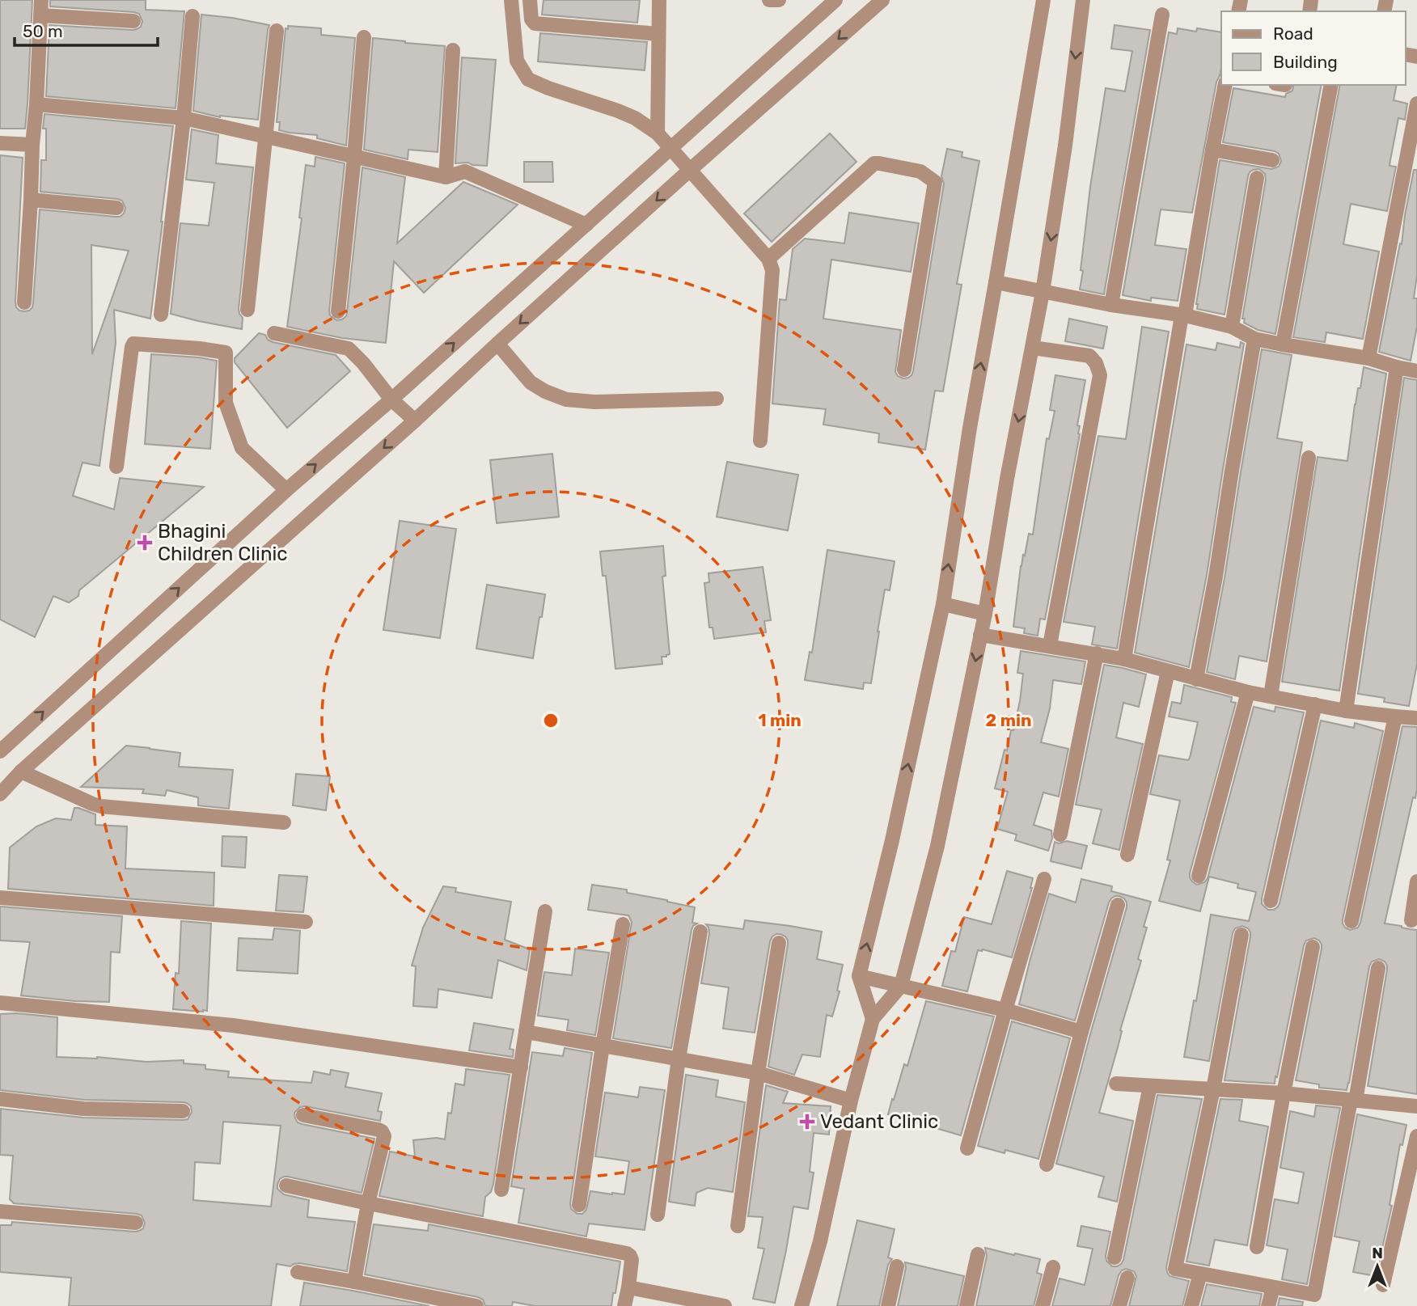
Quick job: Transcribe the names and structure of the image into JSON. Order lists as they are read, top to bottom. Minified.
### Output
{"places":{"health":["Bhagini Children Clinic","Vedant Clinic"]},"legend":["Road","Building"],"scale_bar":"50 m","north":"top","rings":["1 min","2 min"]}
